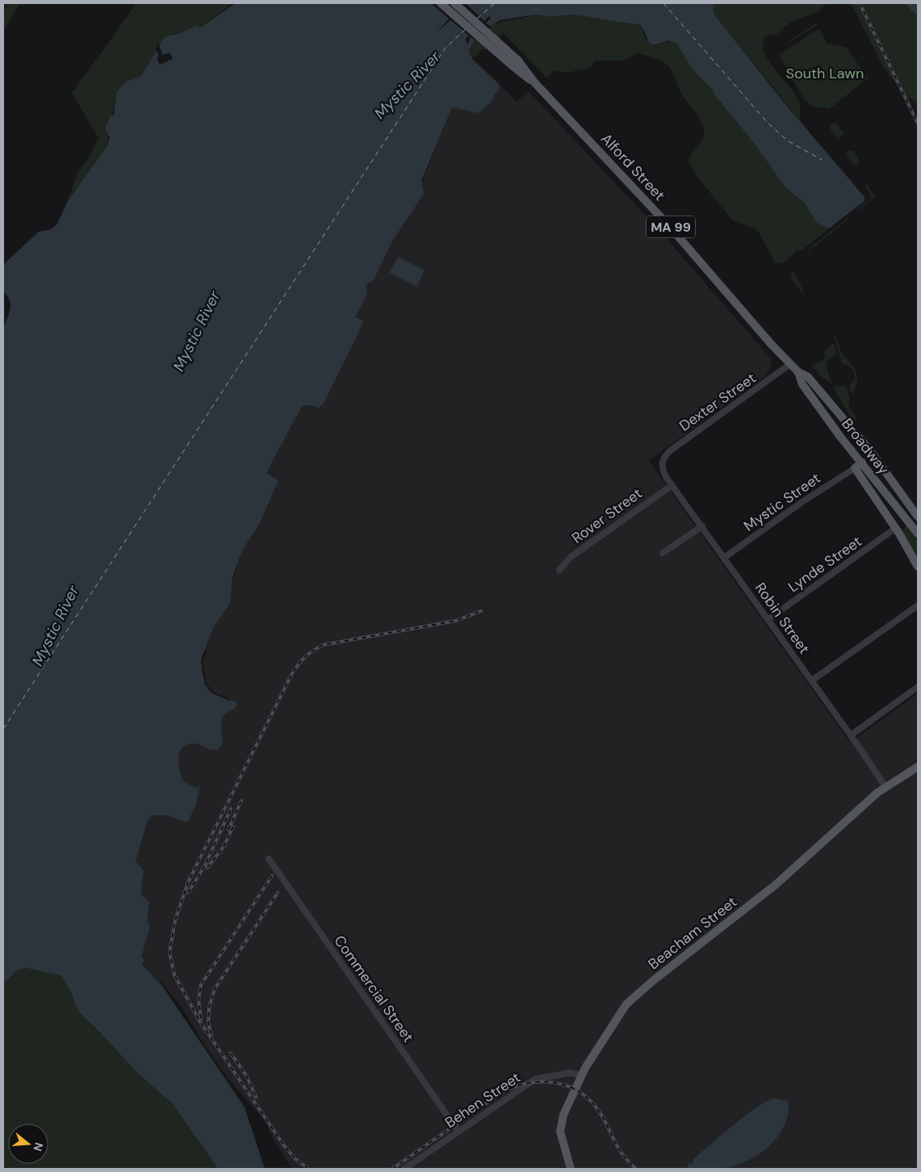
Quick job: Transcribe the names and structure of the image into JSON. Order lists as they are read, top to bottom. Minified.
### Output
{"streets":{"main road":["Alford Street","MA 99","Broadway","Beacham Street"],"street":["Dexter Street","Mystic Street","Rover Street","Lynde Street","Robin Street","Commercial Street","Behen Street"]},"crossings":[["Alford Street","Dexter Street"],["Alford Street","Broadway"],["Dexter Street","Broadway"],["Dexter Street","Robin Street"],["Mystic Street","Robin Street"],["Rover Street","Robin Street"],["Lynde Street","Robin Street"],["Robin Street","Beacham Street"],["Beacham Street","Behen Street"],["Commercial Street","Behen Street"]],"water":["Mystic River"],"parks":["South Lawn"],"north":"right"}
